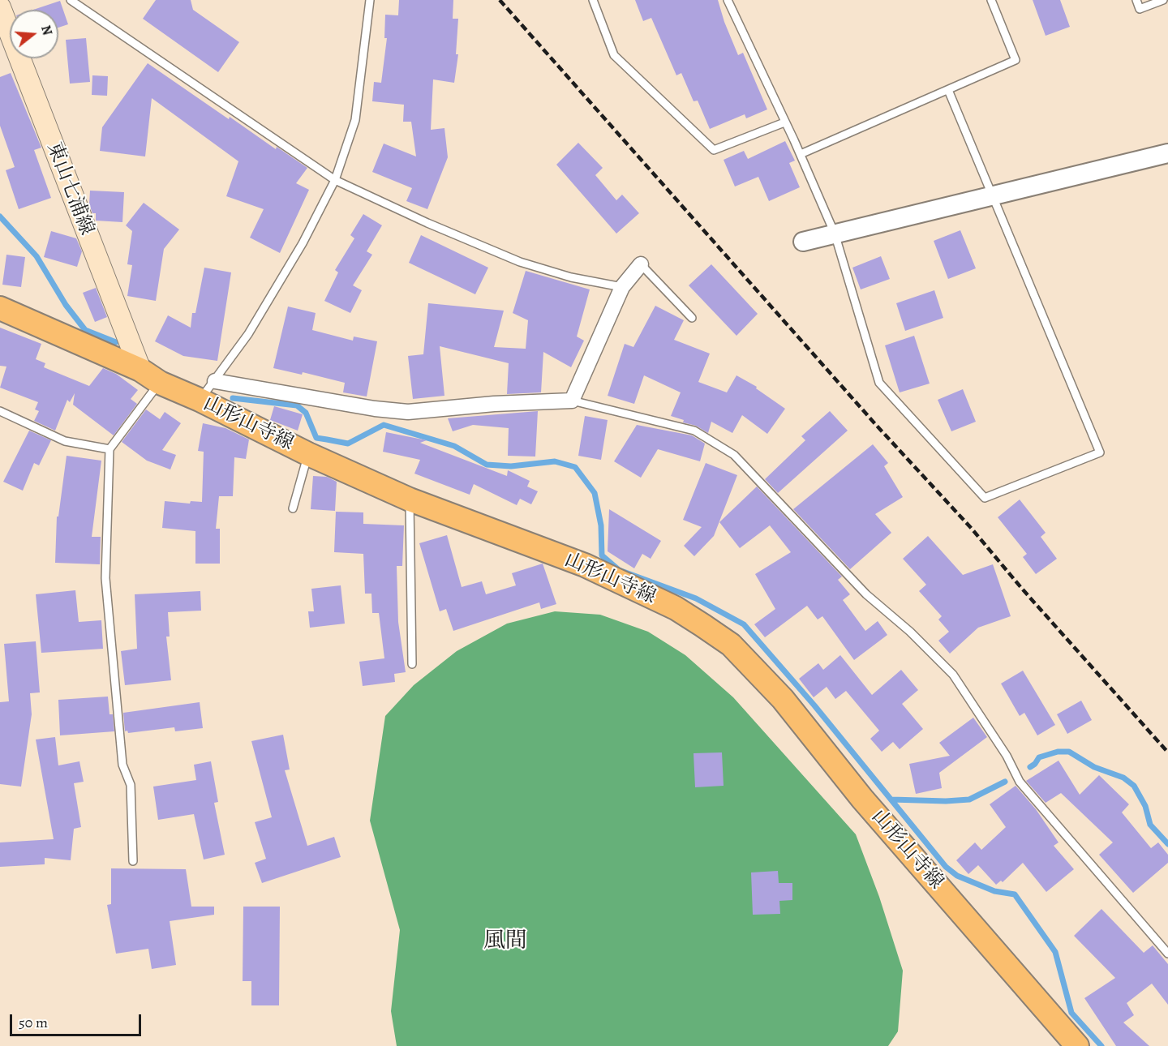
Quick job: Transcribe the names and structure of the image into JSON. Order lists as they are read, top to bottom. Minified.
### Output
{"streets":{"main road":["東山七浦線","山形山寺線"]},"crossings":[["東山七浦線","山形山寺線"]],"districts":["風間"],"scale_bar":"50 m","north":"right"}
